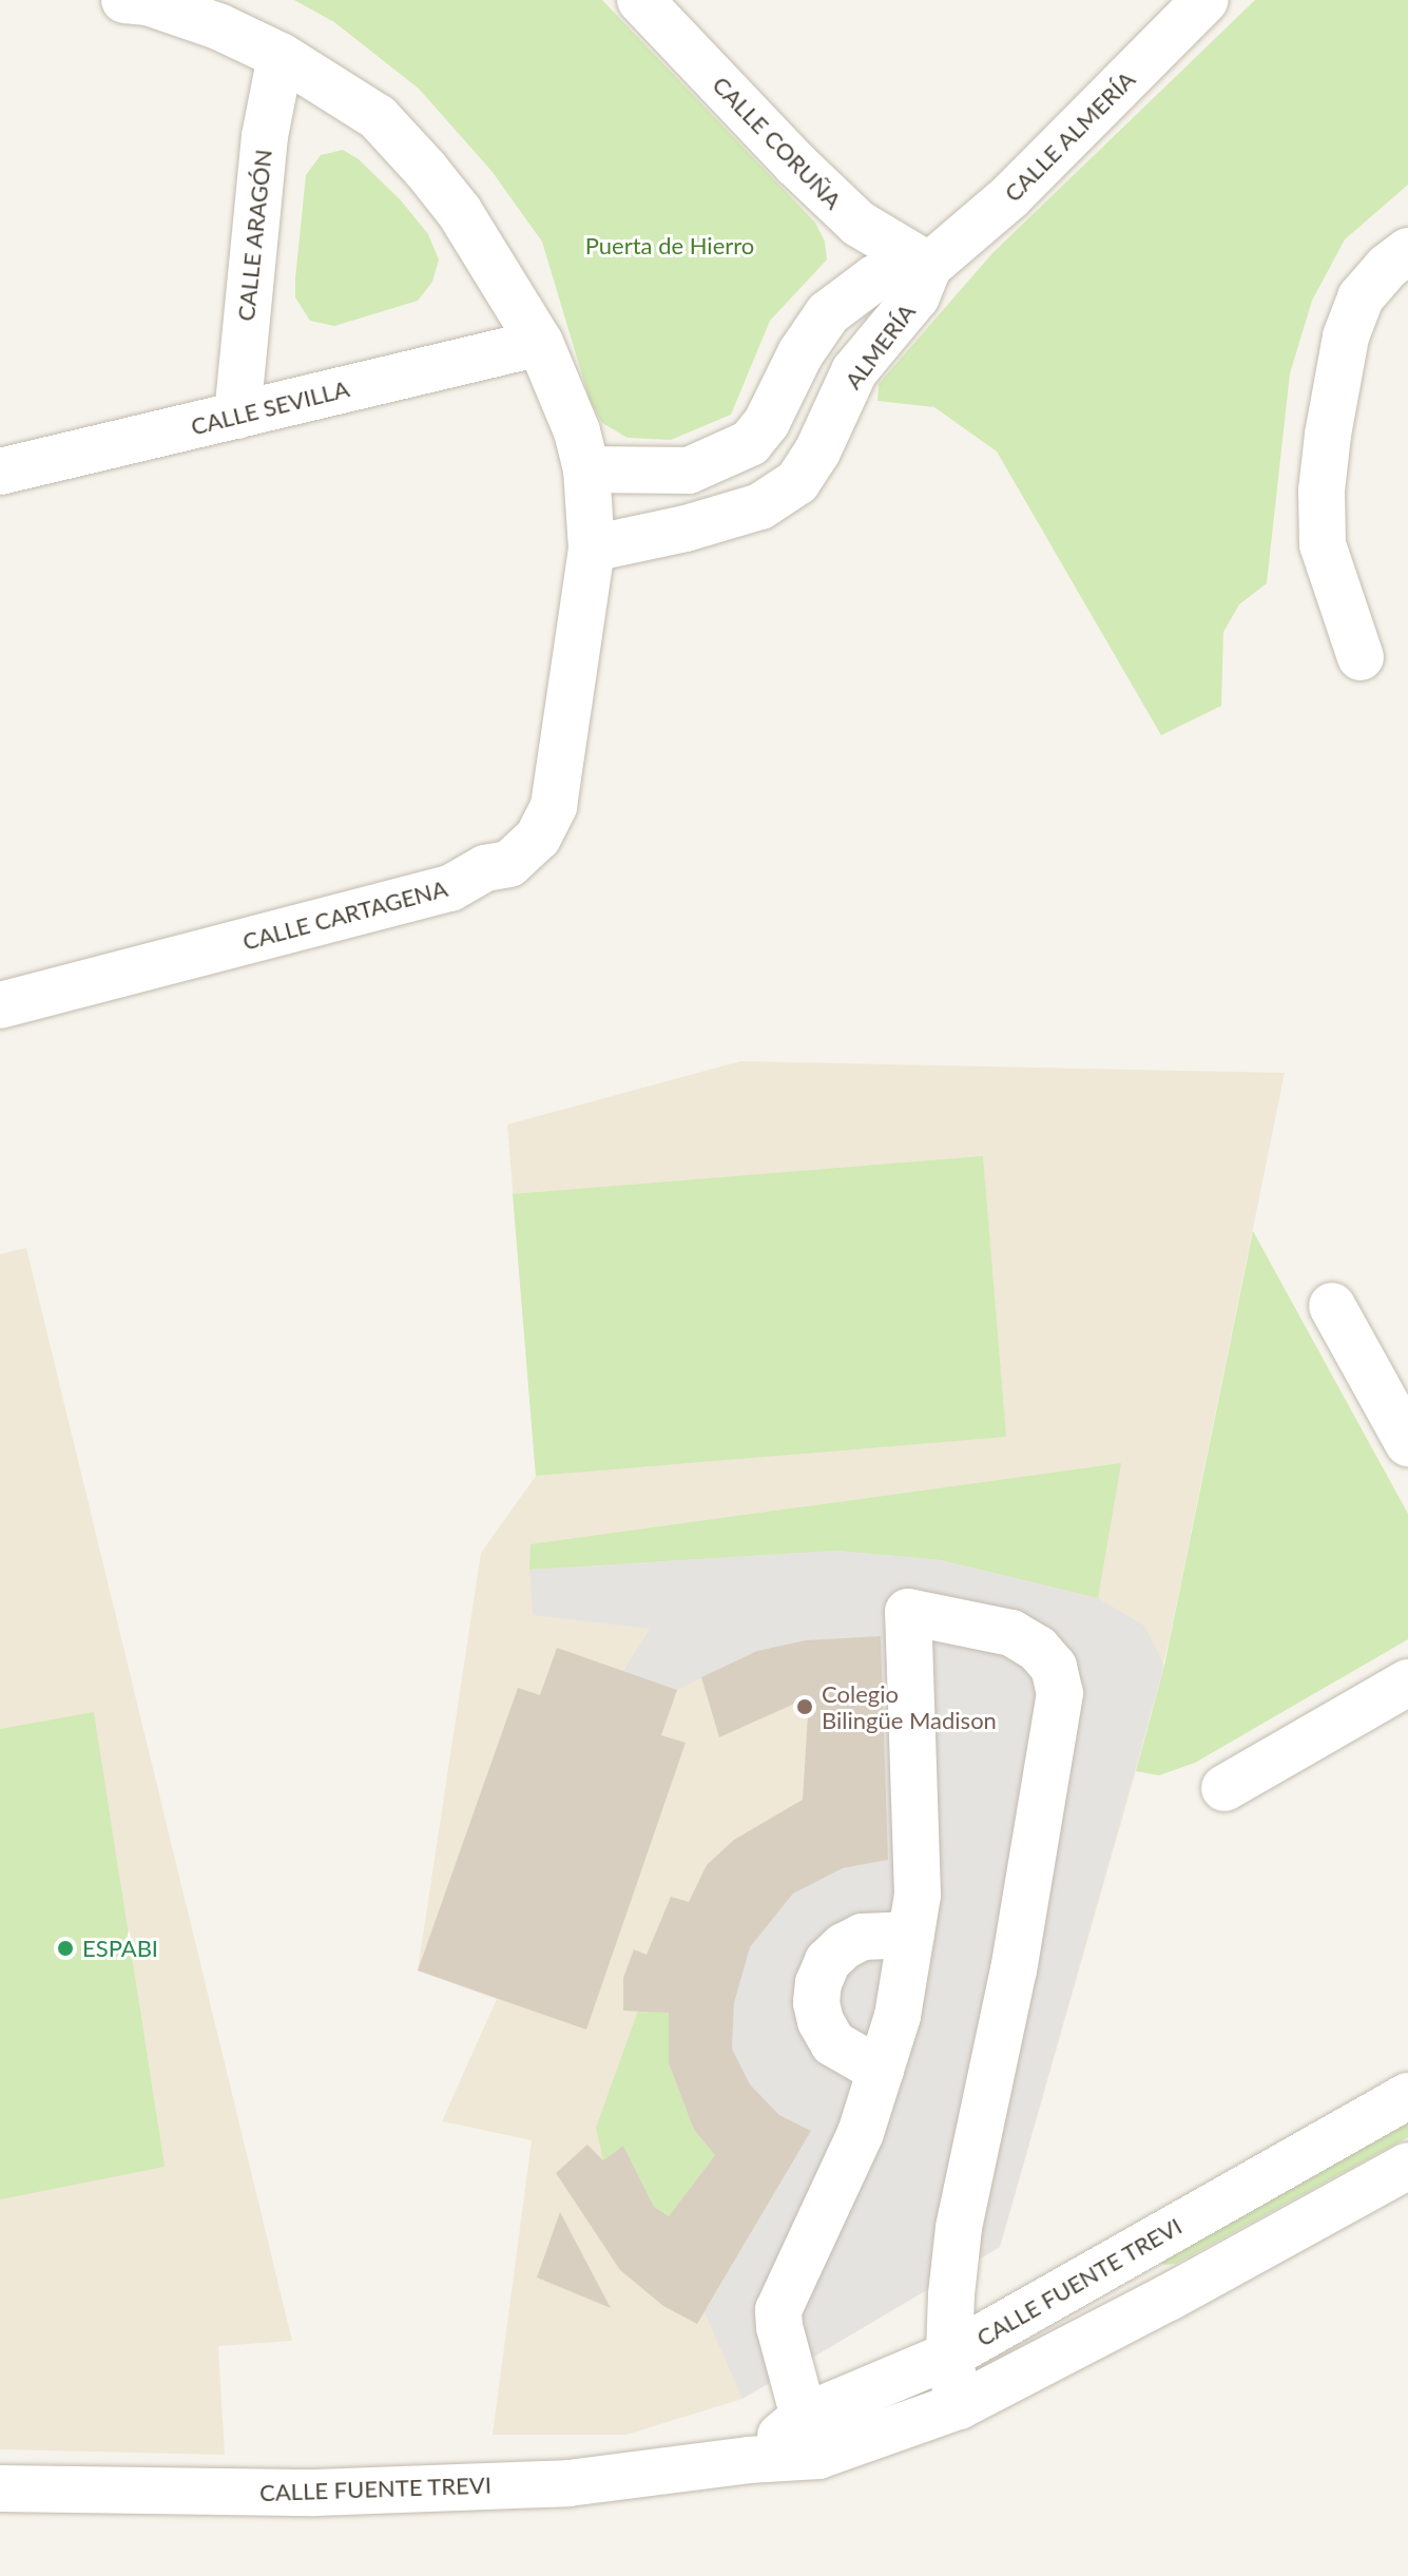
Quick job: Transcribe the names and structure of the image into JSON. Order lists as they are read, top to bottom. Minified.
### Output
{"streets":{"street":["CALLE ALMERÍA","CALLE CORUÑA","CALLE ARAGÓN","ALMERÍA","CALLE SEVILLA","CALLE CARTAGENA","CALLE FUENTE TREVI"]},"crossings":[["CALLE ALMERÍA","CALLE CORUÑA"],["CALLE ALMERÍA","ALMERÍA"],["CALLE CORUÑA","ALMERÍA"],["CALLE ARAGÓN","CALLE SEVILLA"],["CALLE ARAGÓN","CALLE CARTAGENA"],["ALMERÍA","CALLE CARTAGENA"],["CALLE SEVILLA","CALLE CARTAGENA"]],"parks":["Puerta de Hierro"],"places":["Colegio Bilingüe Madison","ESPABI"]}
